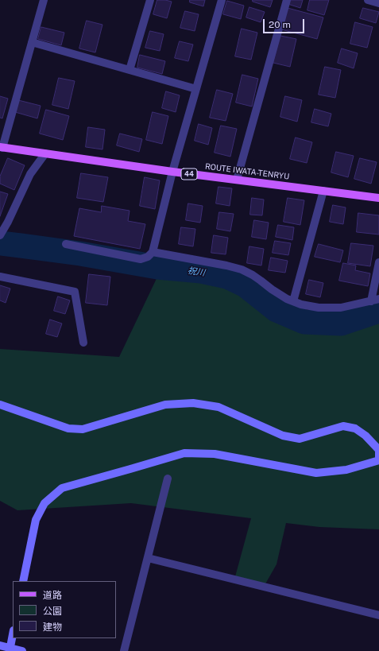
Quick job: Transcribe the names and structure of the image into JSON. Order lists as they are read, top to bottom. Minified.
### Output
{"streets":{"main road":["ROUTE IWATA-TENRYU","44"]},"water":["祝川"],"legend":["道路","公園","建物"],"scale_bar":"20 m"}
